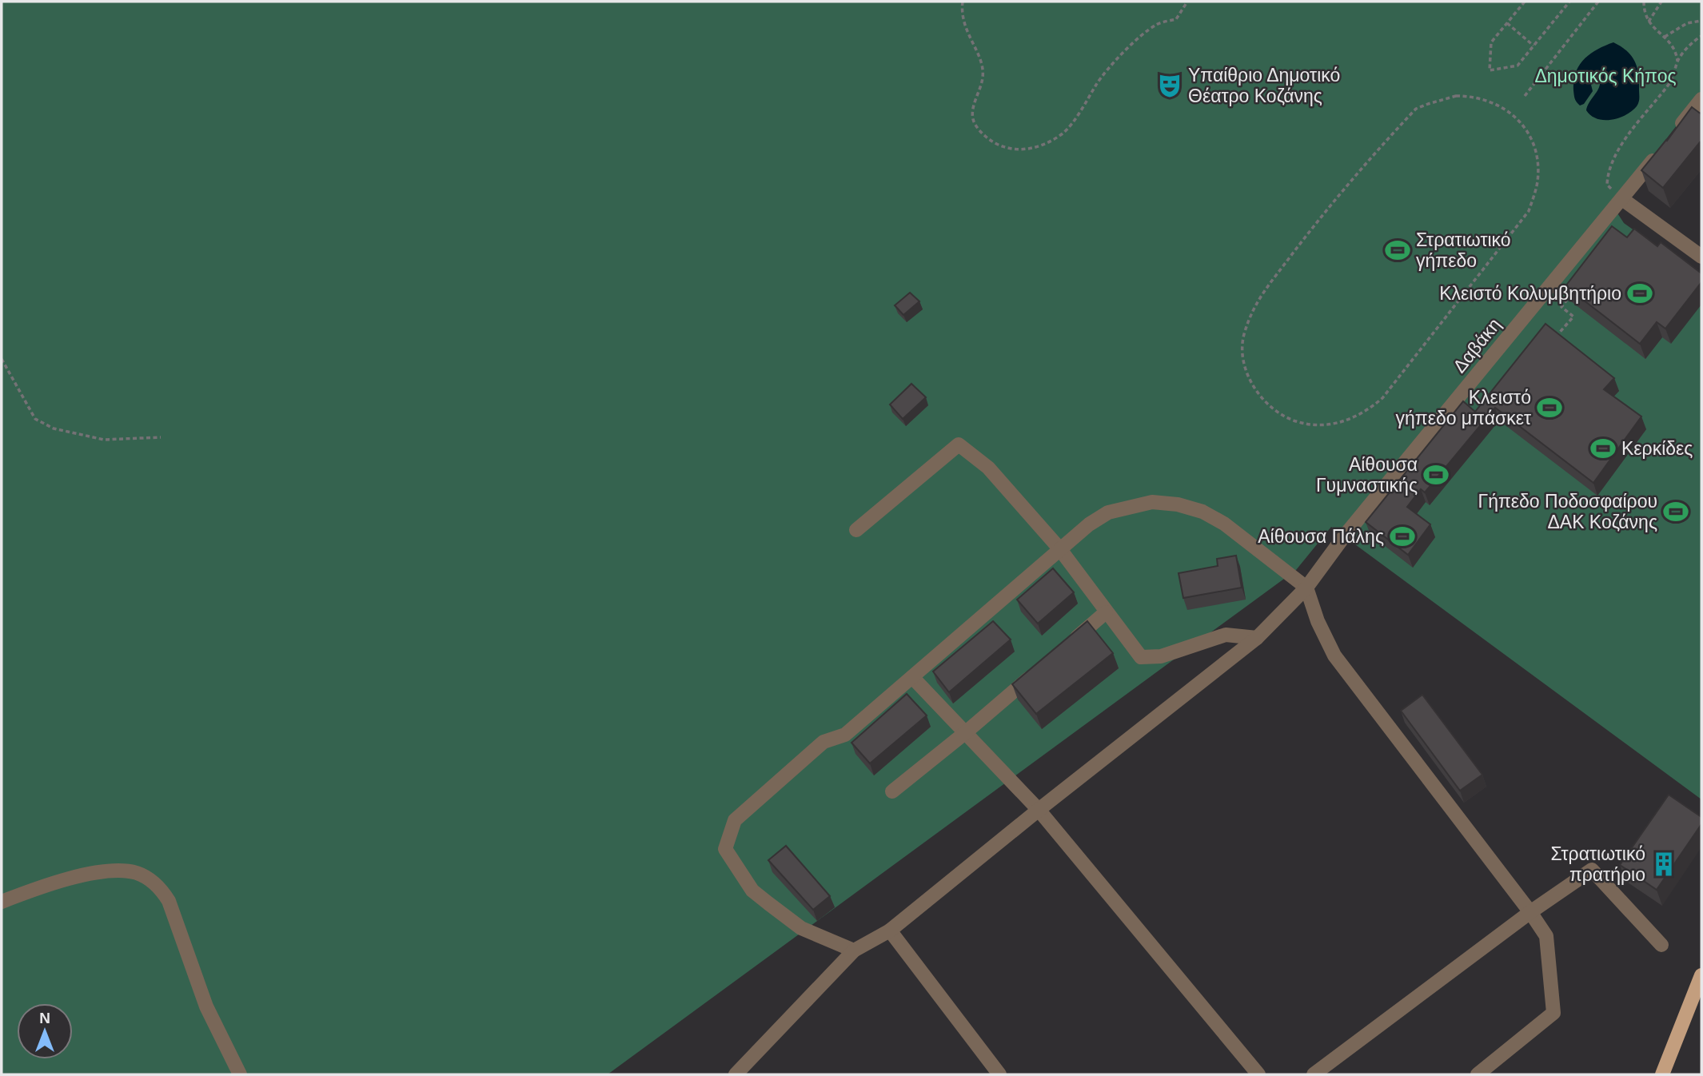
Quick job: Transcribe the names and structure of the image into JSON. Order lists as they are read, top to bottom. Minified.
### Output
{"streets":{"street":["Δαβάκη"]},"parks":["Δημοτικός Κήπος"],"places":{"theatre":["Υπαίθριο Δημοτικό Θέατρο Κοζάνης"],"sports":["Στρατιωτικό γήπεδο","Κλειστό Κολυμβητήριο","Κλειστό γήπεδο μπάσκετ","Κερκίδες","Αίθουσα Γυμναστικής","Γήπεδο Ποδοσφαίρου ΔΑΚ Κοζάνης","Αίθουσα Πάλης"],"building":["Στρατιωτικό πρατήριο"]},"north":"top"}
